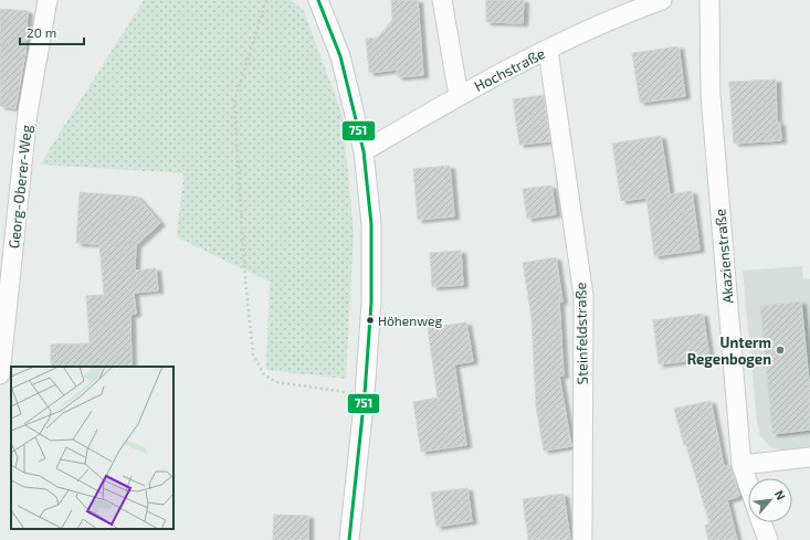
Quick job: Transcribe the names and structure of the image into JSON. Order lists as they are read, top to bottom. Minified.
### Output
{"streets":{"street":["Hochstraße","Georg-Oberer-Weg","Akazienstraße","Steinfeldstraße"]},"crossings":[["Hochstraße","Steinfeldstraße"]],"places":["Höhenweg","Unterm Regenbogen"],"lines":["transit line 751"],"scale_bar":"20 m","north":"top right"}
